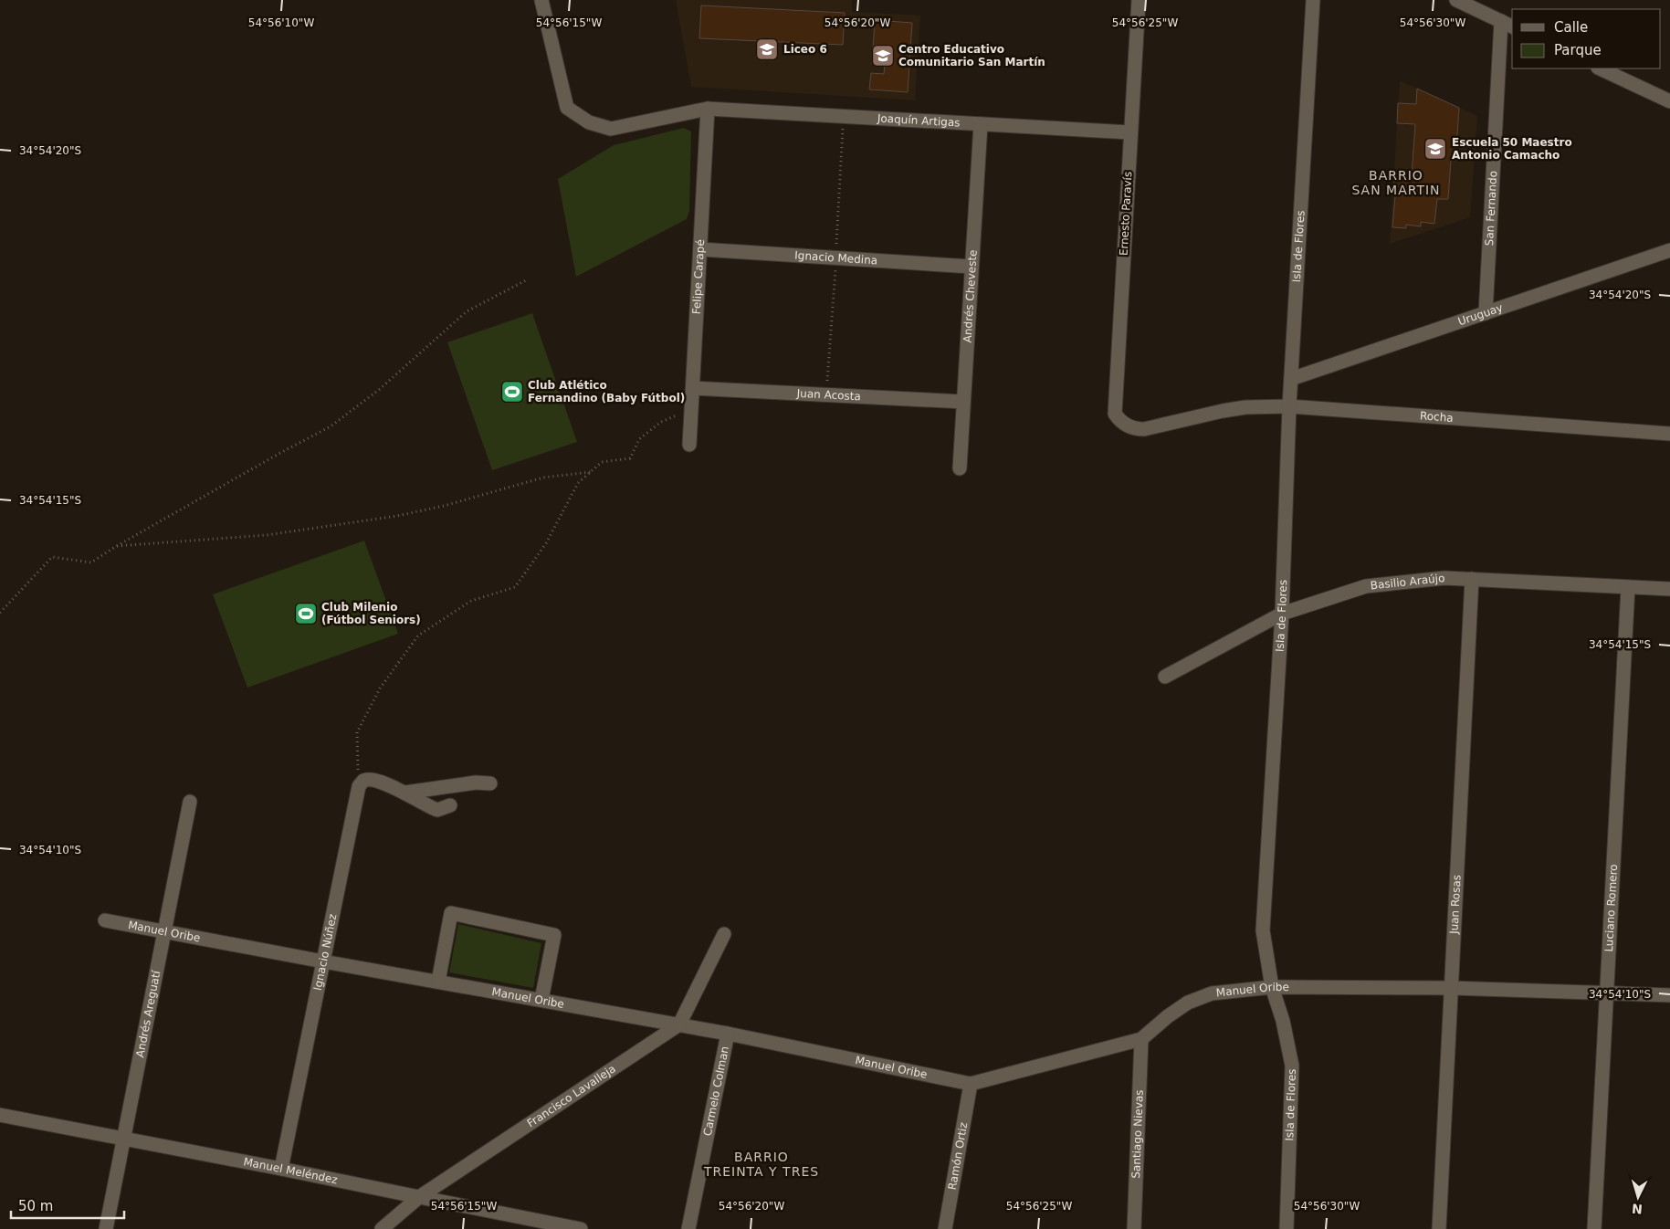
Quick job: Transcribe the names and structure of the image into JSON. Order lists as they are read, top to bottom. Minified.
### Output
{"streets":{"street":["Joaquín Artigas","San Fernando","Ernesto Paravís","Isla de Flores","Ignacio Medina","Felipe Carapé","Andrés Cheveste","Uruguay","Juan Acosta","Rocha","Basilio Araújo","Juan Rosas","Luciano Romero","Manuel Oribe","Ignacio Núñez","Andrés Areguatí","Carmelo Colman","Francisco Lavalleja","Santiago Nievas","Ramón Ortiz","Manuel Meléndez"]},"crossings":[["Joaquín Artigas","Ernesto Paravís"],["Joaquín Artigas","Felipe Carapé"],["Joaquín Artigas","Andrés Cheveste"],["San Fernando","Uruguay"],["Ernesto Paravís","Rocha"],["Isla de Flores","Uruguay"],["Isla de Flores","Rocha"],["Isla de Flores","Basilio Araújo"],["Isla de Flores","Manuel Oribe"],["Ignacio Medina","Felipe Carapé"],["Ignacio Medina","Andrés Cheveste"],["Felipe Carapé","Juan Acosta"],["Andrés Cheveste","Juan Acosta"],["Basilio Araújo","Juan Rosas"],["Basilio Araújo","Luciano Romero"],["Juan Rosas","Manuel Oribe"],["Luciano Romero","Manuel Oribe"],["Manuel Oribe","Ignacio Núñez"],["Manuel Oribe","Andrés Areguatí"],["Manuel Oribe","Carmelo Colman"],["Manuel Oribe","Francisco Lavalleja"],["Manuel Oribe","Santiago Nievas"],["Manuel Oribe","Ramón Ortiz"],["Ignacio Núñez","Manuel Meléndez"],["Andrés Areguatí","Manuel Meléndez"],["Francisco Lavalleja","Manuel Meléndez"]],"districts":["BARRIO SAN MARTIN","BARRIO TREINTA Y TRES"],"places":{"school or university":["Liceo 6","Centro Educativo Comunitario San Martín","Escuela 50 Maestro Antonio Camacho"],"sports":["Club Atlético Fernandino (Baby Fútbol)","Club Milenio (Fútbol Seniors)"]},"legend":["Calle","Parque"],"scale_bar":"50 m","north":"bottom","coordinates":["54°56'10\"W","54°56'15\"W","54°56'20\"W","54°56'25\"W","54°56'30\"W","34°54'20\"S","34°54'15\"S","34°54'10\"S"]}
